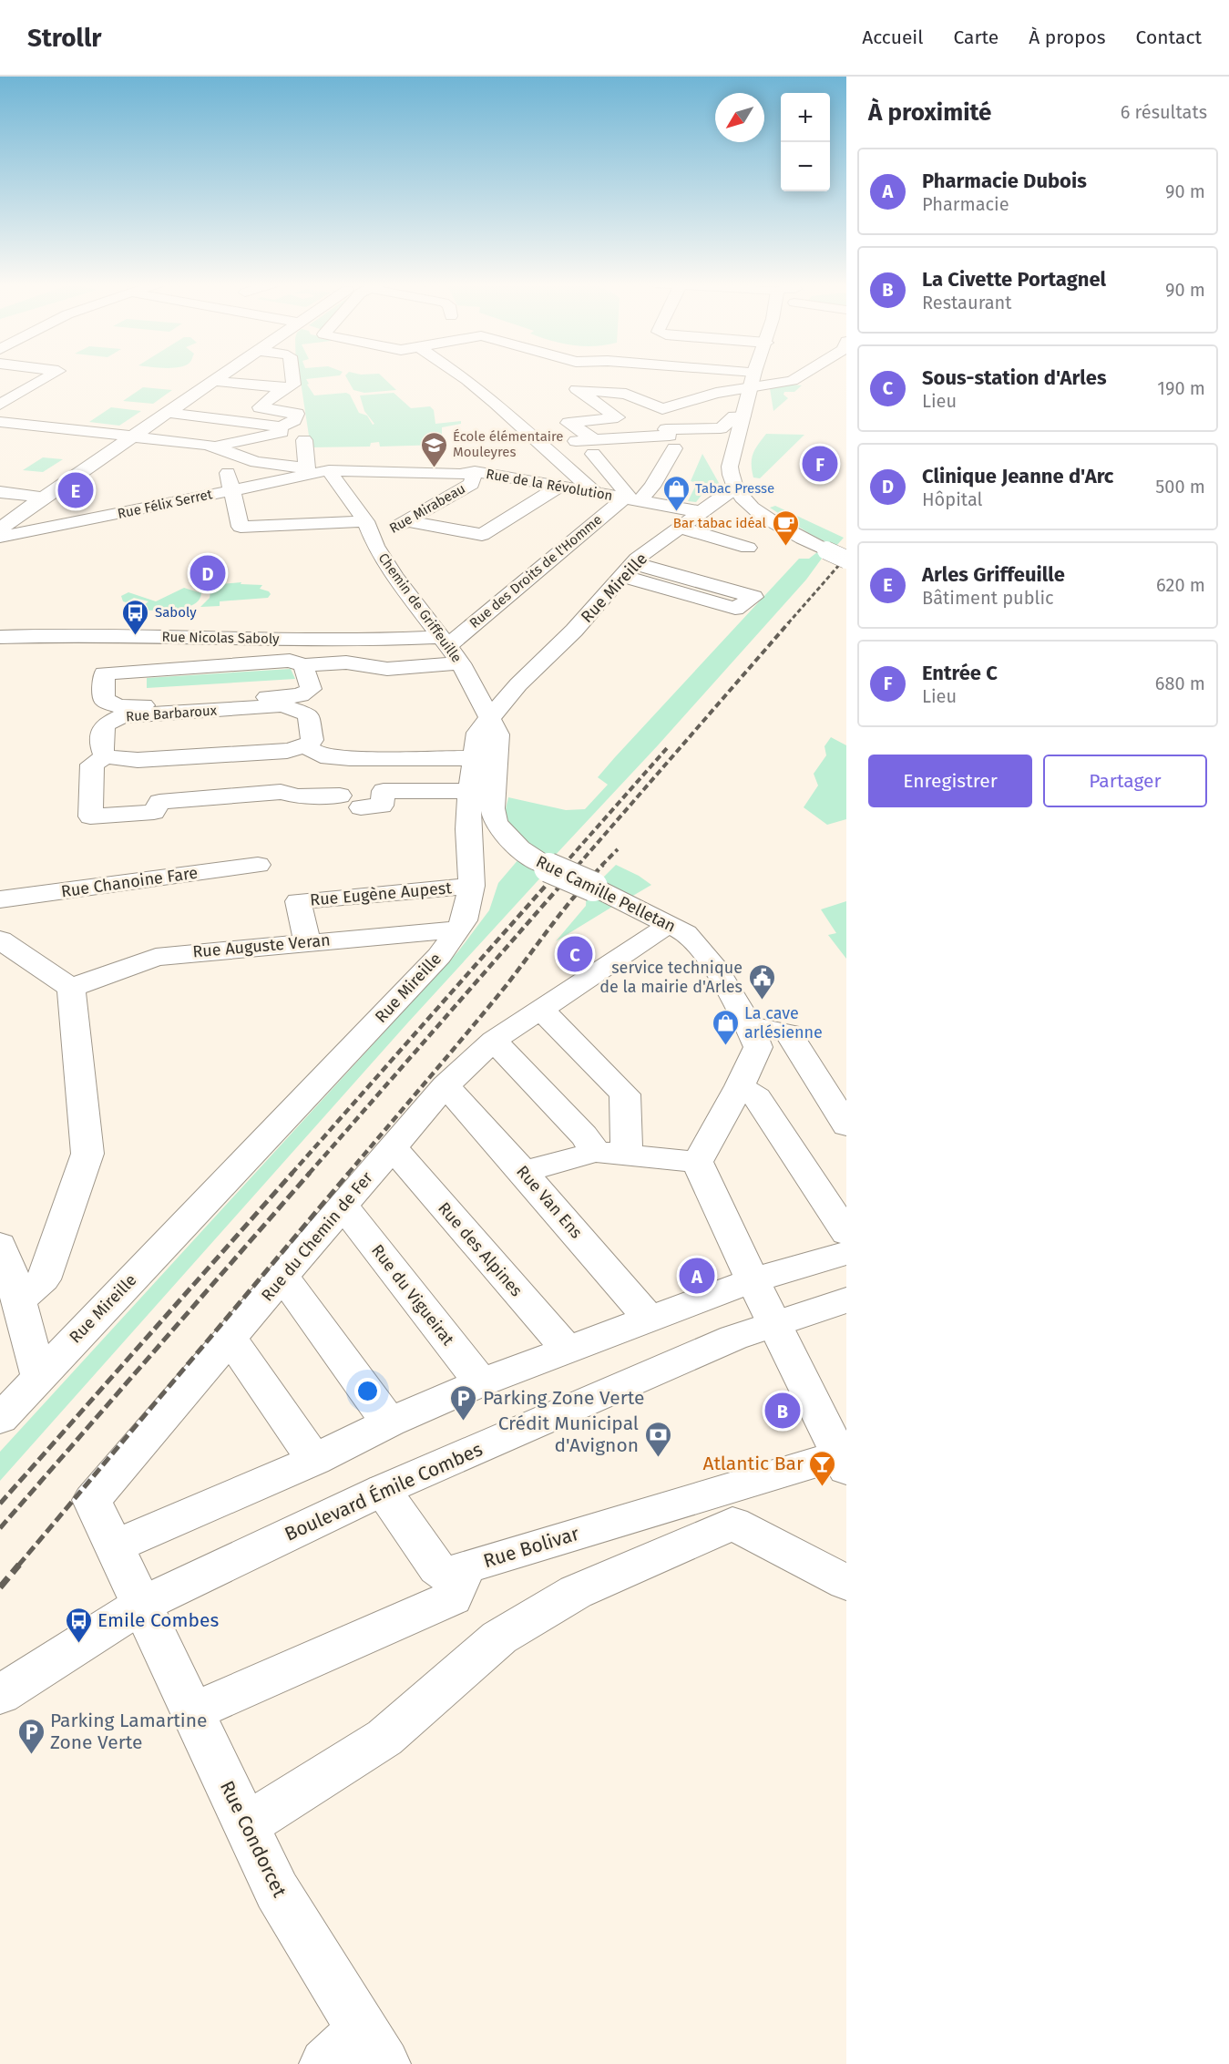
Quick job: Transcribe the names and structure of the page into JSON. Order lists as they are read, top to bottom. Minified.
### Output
{"streets":{"street":["Rue de la Révolution","Rue Félix Serret","Rue Mirabeau","Rue des Droits de l'Homme","Rue Mireille","Chemin de Griffeuille","Rue Nicolas Saboly","Rue Barbaroux","Rue Chanoine Fare","Rue Eugène Aupest","Rue Camille Pelletan","Rue Auguste Veran","Rue Van Ens","Rue du Chemin de Fer","Rue des Alpines","Rue du Vigueirat","Boulevard Émile Combes","Rue Bolivar","Rue Condorcet"]},"crossings":[["Rue de la Révolution","Rue Félix Serret"],["Rue de la Révolution","Rue Mirabeau"],["Rue de la Révolution","Rue des Droits de l'Homme"],["Rue de la Révolution","Rue Mireille"],["Rue de la Révolution","Chemin de Griffeuille"],["Rue Félix Serret","Chemin de Griffeuille"],["Rue Mirabeau","Chemin de Griffeuille"],["Rue des Droits de l'Homme","Chemin de Griffeuille"],["Rue des Droits de l'Homme","Rue Nicolas Saboly"],["Rue Mireille","Chemin de Griffeuille"],["Rue Mireille","Rue Eugène Aupest"],["Rue Mireille","Rue Camille Pelletan"],["Rue Mireille","Rue Auguste Veran"],["Chemin de Griffeuille","Rue Nicolas Saboly"],["Chemin de Griffeuille","Rue Camille Pelletan"],["Rue Eugène Aupest","Rue Auguste Veran"],["Rue Camille Pelletan","Rue du Chemin de Fer"],["Rue Van Ens","Rue du Chemin de Fer"],["Rue du Chemin de Fer","Rue des Alpines"],["Rue du Chemin de Fer","Rue du Vigueirat"],["Rue du Chemin de Fer","Boulevard Émile Combes"],["Rue du Chemin de Fer","Rue Condorcet"],["Boulevard Émile Combes","Rue Condorcet"],["Rue Bolivar","Rue Condorcet"]],"places":{"school or university":["École élémentaire Mouleyres"],"shop":["Tabac Presse","La cave arlésienne"],"cafe":["Bar tabac idéal"],"bus stop":["Saboly","Emile Combes"],"public building":["service technique de la mairie d'Arles"],"parking":["Parking Zone Verte","Parking Lamartine Zone Verte"],"bank":["Crédit Municipal d'Avignon"],"bar":["Atlantic Bar"]},"north":"bottom left","page":{"header":"Strollr","nav":["Accueil","Carte","À propos","Contact"],"heading":["À proximité","6 résultats"],"map_buttons":["+","−"],"list":[{"mark":"A","name":"Pharmacie Dubois","note":"Pharmacie","value":"90 m"},{"mark":"B","name":"La Civette Portagnel","note":"Restaurant","value":"90 m"},{"mark":"C","name":"Sous-station d'Arles","note":"Lieu","value":"190 m"},{"mark":"D","name":"Clinique Jeanne d'Arc","note":"Hôpital","value":"500 m"},{"mark":"E","name":"Arles Griffeuille","note":"Bâtiment public","value":"620 m"},{"mark":"F","name":"Entrée C","note":"Lieu","value":"680 m"}],"pins":["F","E","D","C","A","B"],"buttons":["Enregistrer","Partager"]}}
